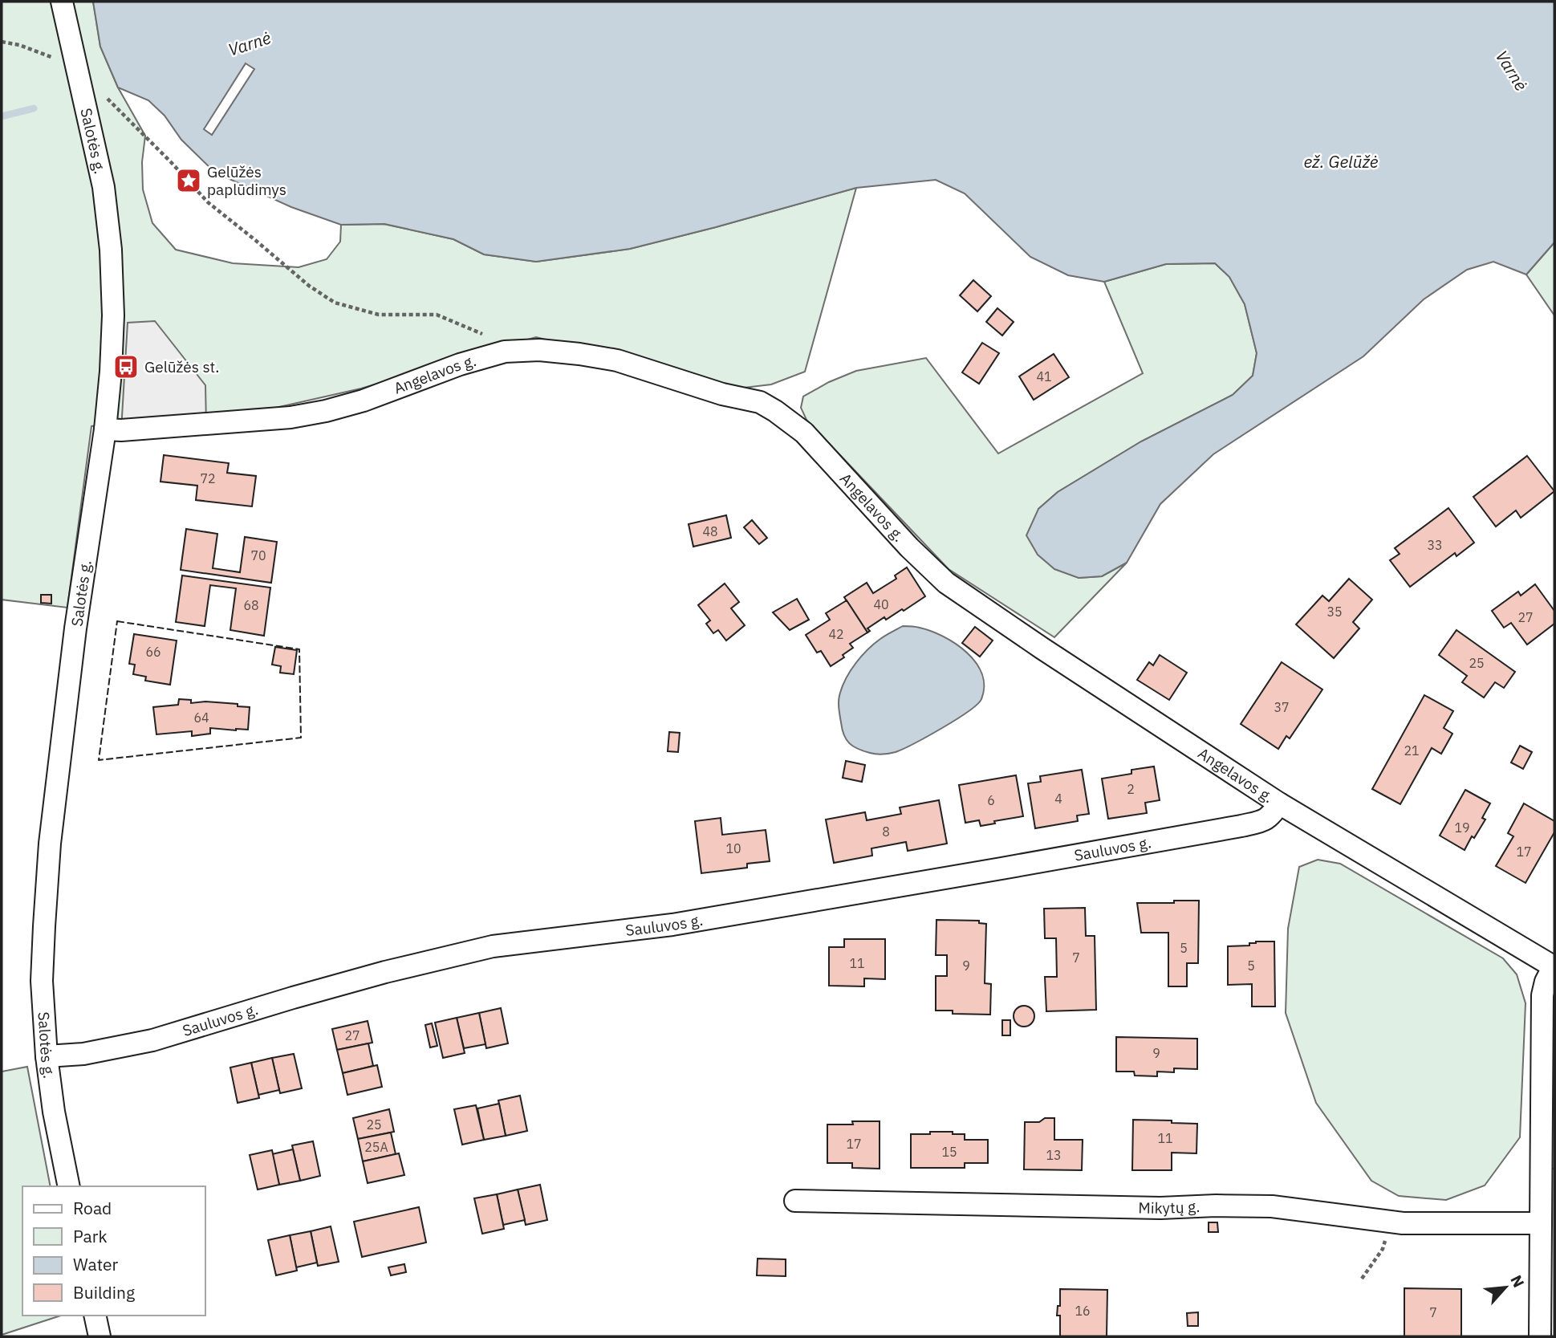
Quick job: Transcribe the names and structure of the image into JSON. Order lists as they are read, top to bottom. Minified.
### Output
{"streets":{"street":["Salotės g.","Angelavos g.","Sauluvos g.","Mikytų g."]},"crossings":[["Salotės g.","Angelavos g."],["Salotės g.","Sauluvos g."],["Angelavos g.","Sauluvos g."]],"water":["Varnė","ež. Gelūžė"],"places":{"place":["Gelūžės paplūdimys"],"bus stop":["Gelūžės st."]},"house_numbers":["41","72","48","33","70","40","68","35","27","42","66","25","37","64","21","2","4","6","19","8","10","17","5","7","11","9","5","27","9","25","11","17","25A","15","13","16","7"],"legend":["Road","Park","Water","Building"],"north":"top right"}
